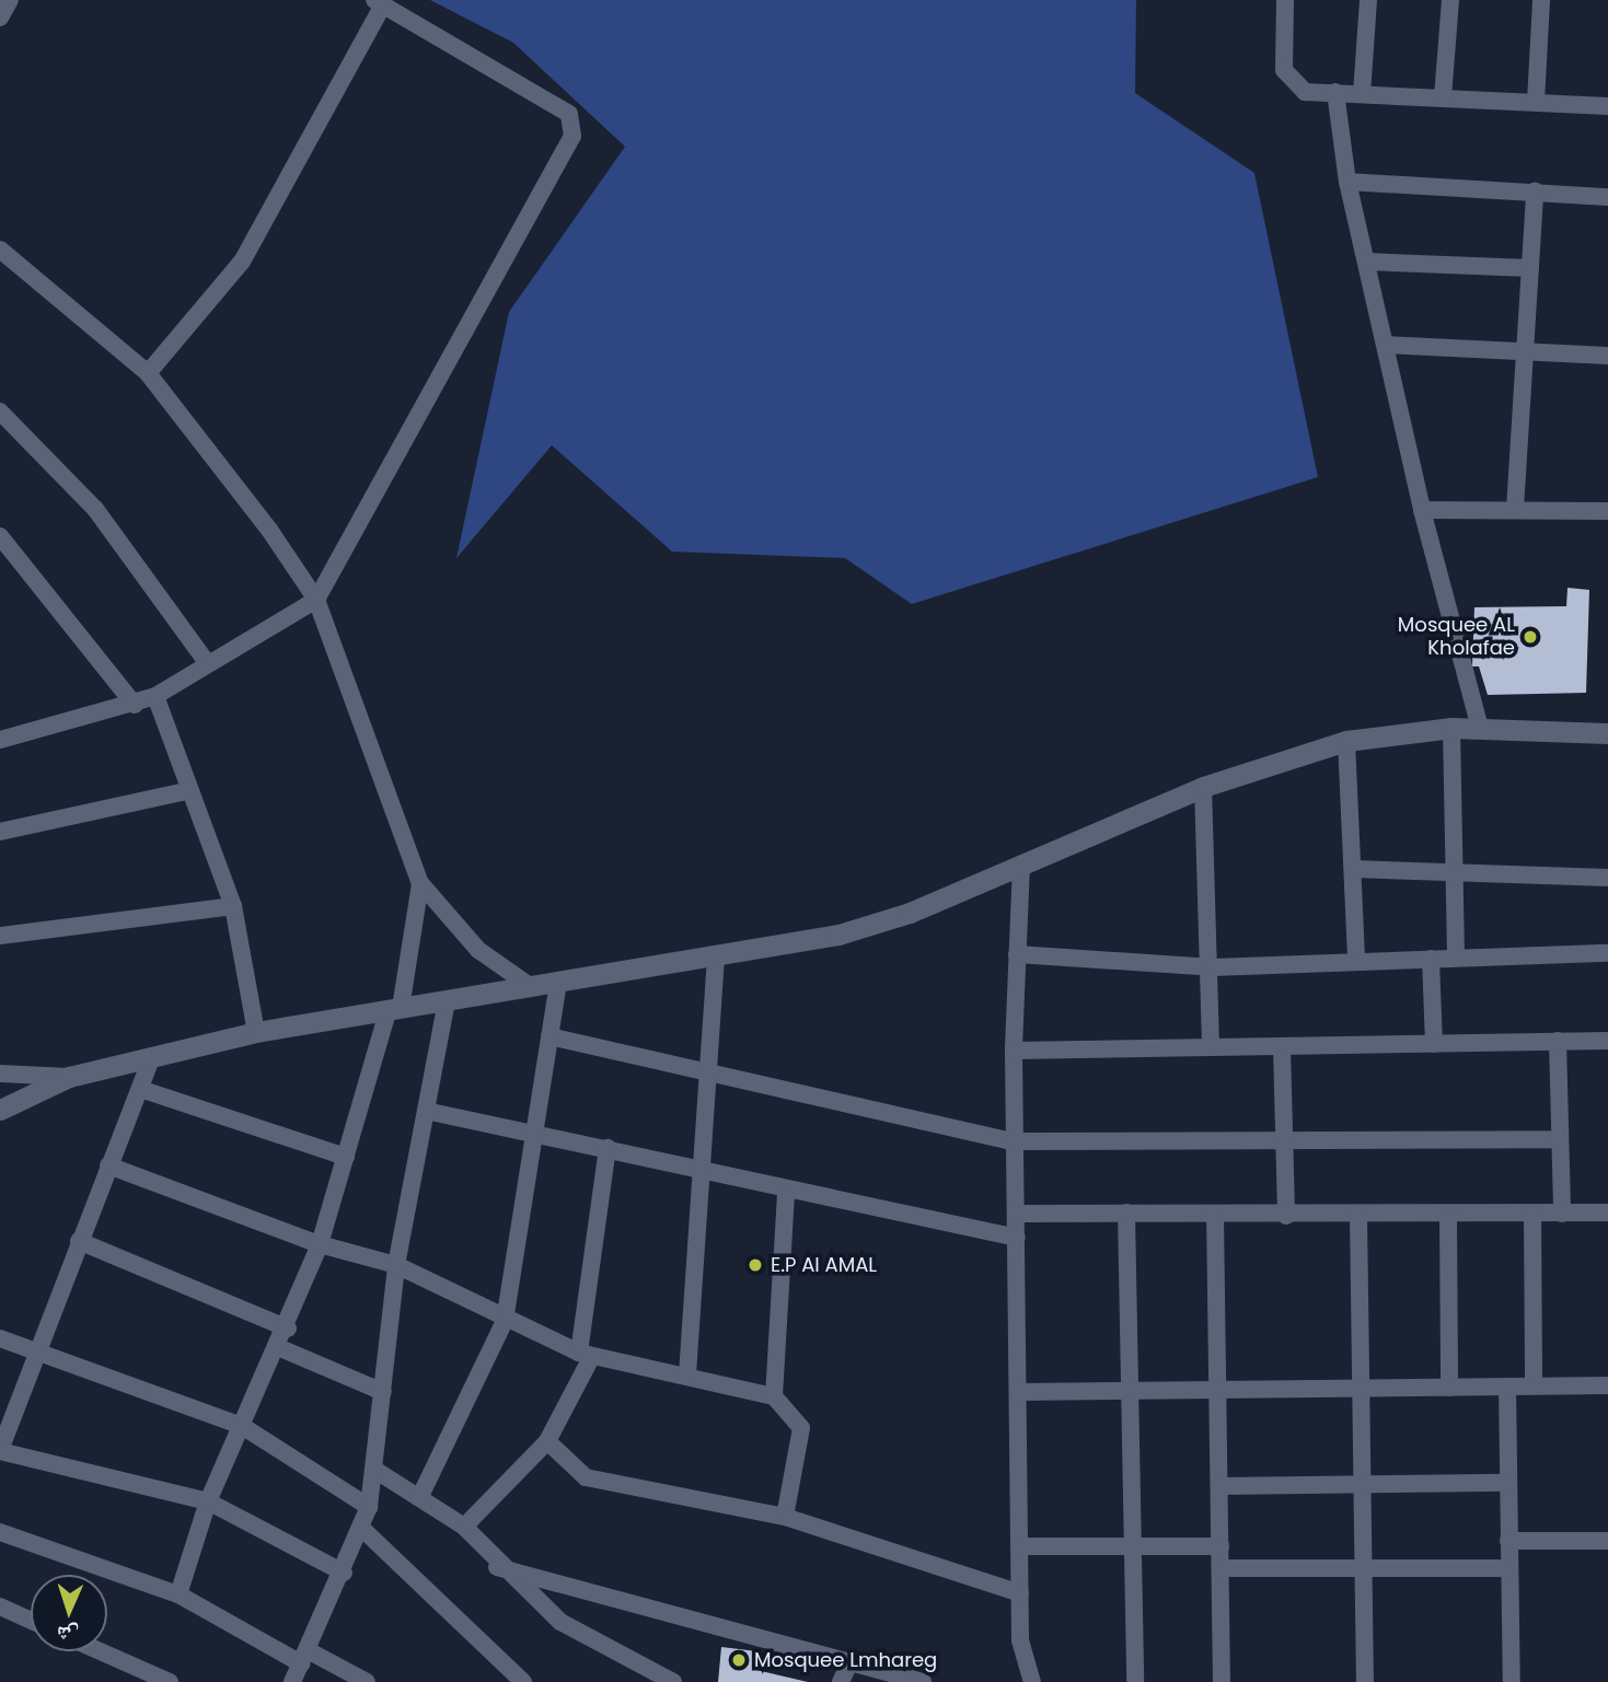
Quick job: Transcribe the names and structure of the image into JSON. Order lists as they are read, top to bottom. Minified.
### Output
{"places":["Mosquee AL Kholafae","E.P Al AMAL","Mosquee Lmhareg"],"north":"bottom"}
